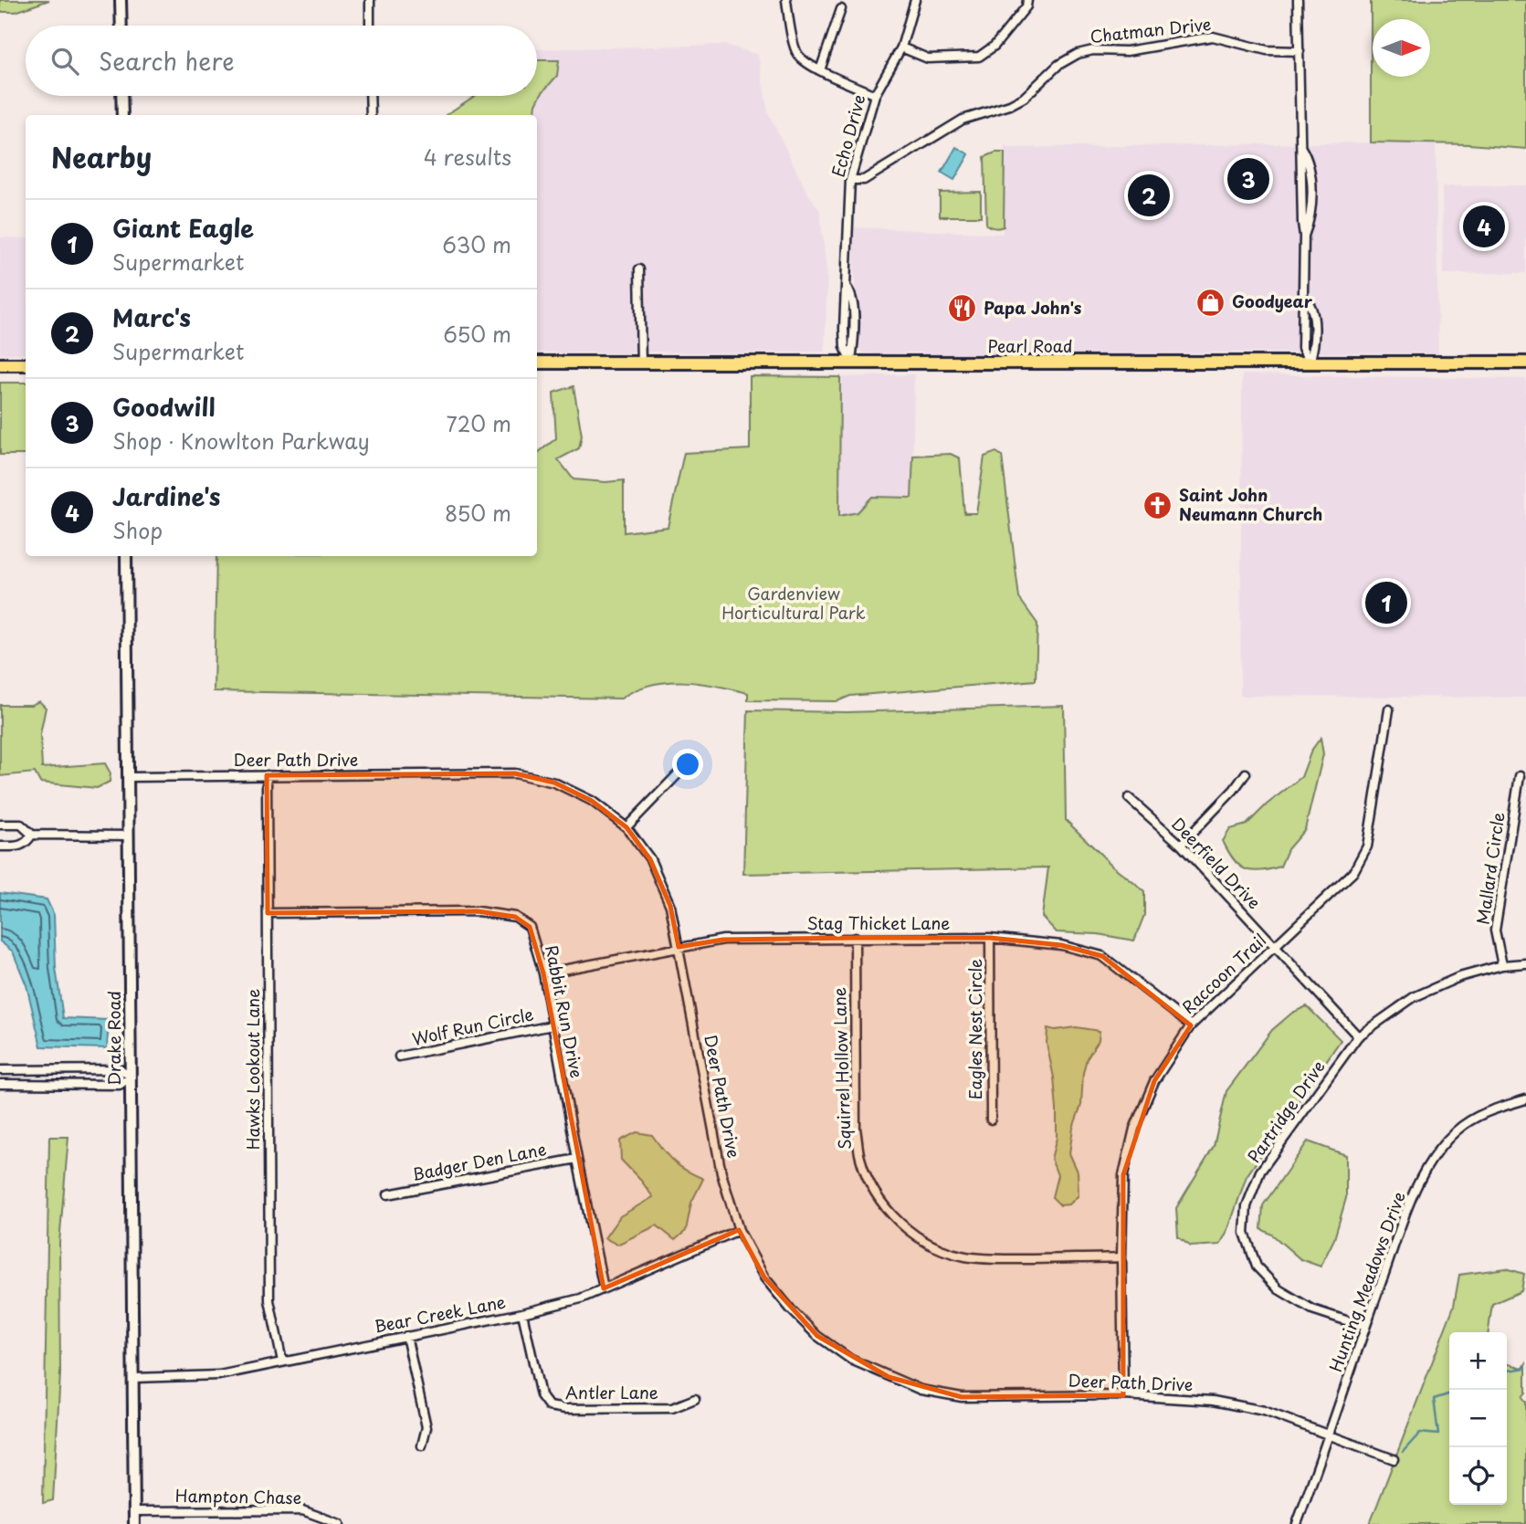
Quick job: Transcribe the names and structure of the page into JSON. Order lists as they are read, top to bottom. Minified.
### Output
{"streets":{"main road":["Pearl Road"],"street":["Chatman Drive","Echo Drive","Deer Path Drive","Deerfield Drive","Mallard Circle","Stag Thicket Lane","Raccoon Trail","Rabbit Run Drive","Wolf Run Circle","Eagles Nest Circle","Drake Road","Squirrel Hollow Lane","Hawks Lookout Lane","Partridge Drive","Badger Den Lane","Hunting Meadows Drive","Bear Creek Lane","Antler Lane","Hampton Chase"]},"crossings":[["Chatman Drive","Echo Drive"],["Echo Drive","Pearl Road"],["Deer Path Drive","Stag Thicket Lane"],["Deer Path Drive","Raccoon Trail"],["Deer Path Drive","Drake Road"],["Deer Path Drive","Hawks Lookout Lane"],["Deer Path Drive","Hunting Meadows Drive"],["Deer Path Drive","Bear Creek Lane"],["Deerfield Drive","Raccoon Trail"],["Deerfield Drive","Partridge Drive"],["Mallard Circle","Partridge Drive"],["Stag Thicket Lane","Raccoon Trail"],["Stag Thicket Lane","Rabbit Run Drive"],["Stag Thicket Lane","Eagles Nest Circle"],["Stag Thicket Lane","Squirrel Hollow Lane"],["Raccoon Trail","Squirrel Hollow Lane"],["Rabbit Run Drive","Wolf Run Circle"],["Rabbit Run Drive","Hawks Lookout Lane"],["Rabbit Run Drive","Badger Den Lane"],["Rabbit Run Drive","Bear Creek Lane"],["Drake Road","Bear Creek Lane"],["Drake Road","Hampton Chase"],["Hawks Lookout Lane","Bear Creek Lane"],["Partridge Drive","Hunting Meadows Drive"],["Bear Creek Lane","Antler Lane"]],"parks":["Gardenview Horticultural Park"],"places":{"shop":["Goodyear"],"restaurant":["Papa John's"],"church":["Saint John Neumann Church"]},"north":"right","page":{"search":"Search here","heading":["Nearby","4 results"],"pins":["3","2","4","1"],"list":[{"mark":"1","name":"Giant Eagle","note":"Supermarket","value":"630 m"},{"mark":"2","name":"Marc's","note":"Supermarket","value":"650 m"},{"mark":"3","name":"Goodwill","note":"Shop · Knowlton Parkway","value":"720 m"},{"mark":"4","name":"Jardine's","note":"Shop","value":"850 m"}],"map_buttons":["+","−"]}}
